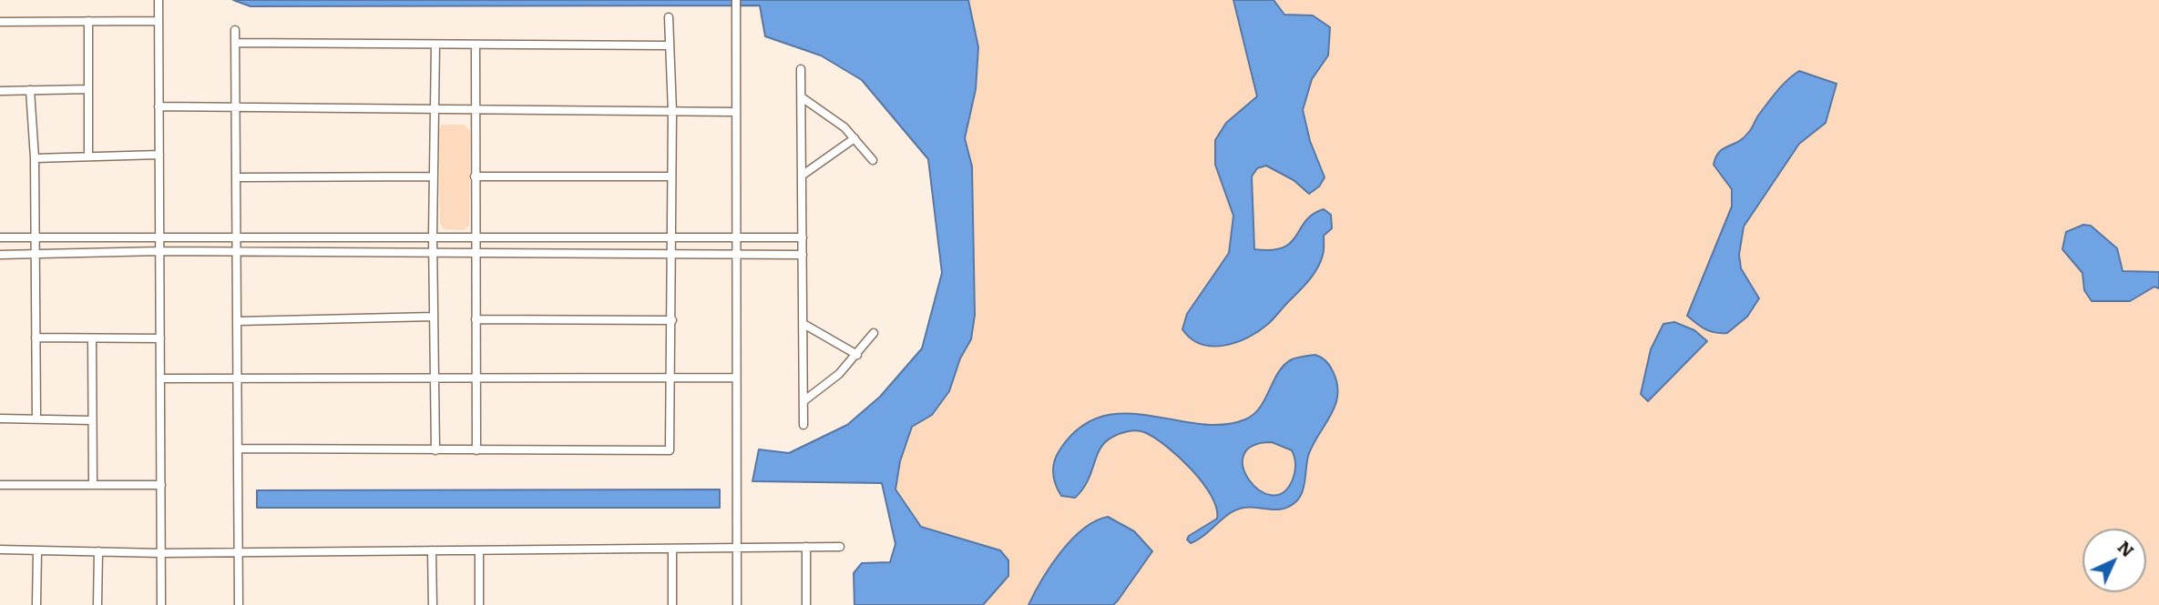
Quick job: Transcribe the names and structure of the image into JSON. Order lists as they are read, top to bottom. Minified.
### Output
{"north":"top right"}
